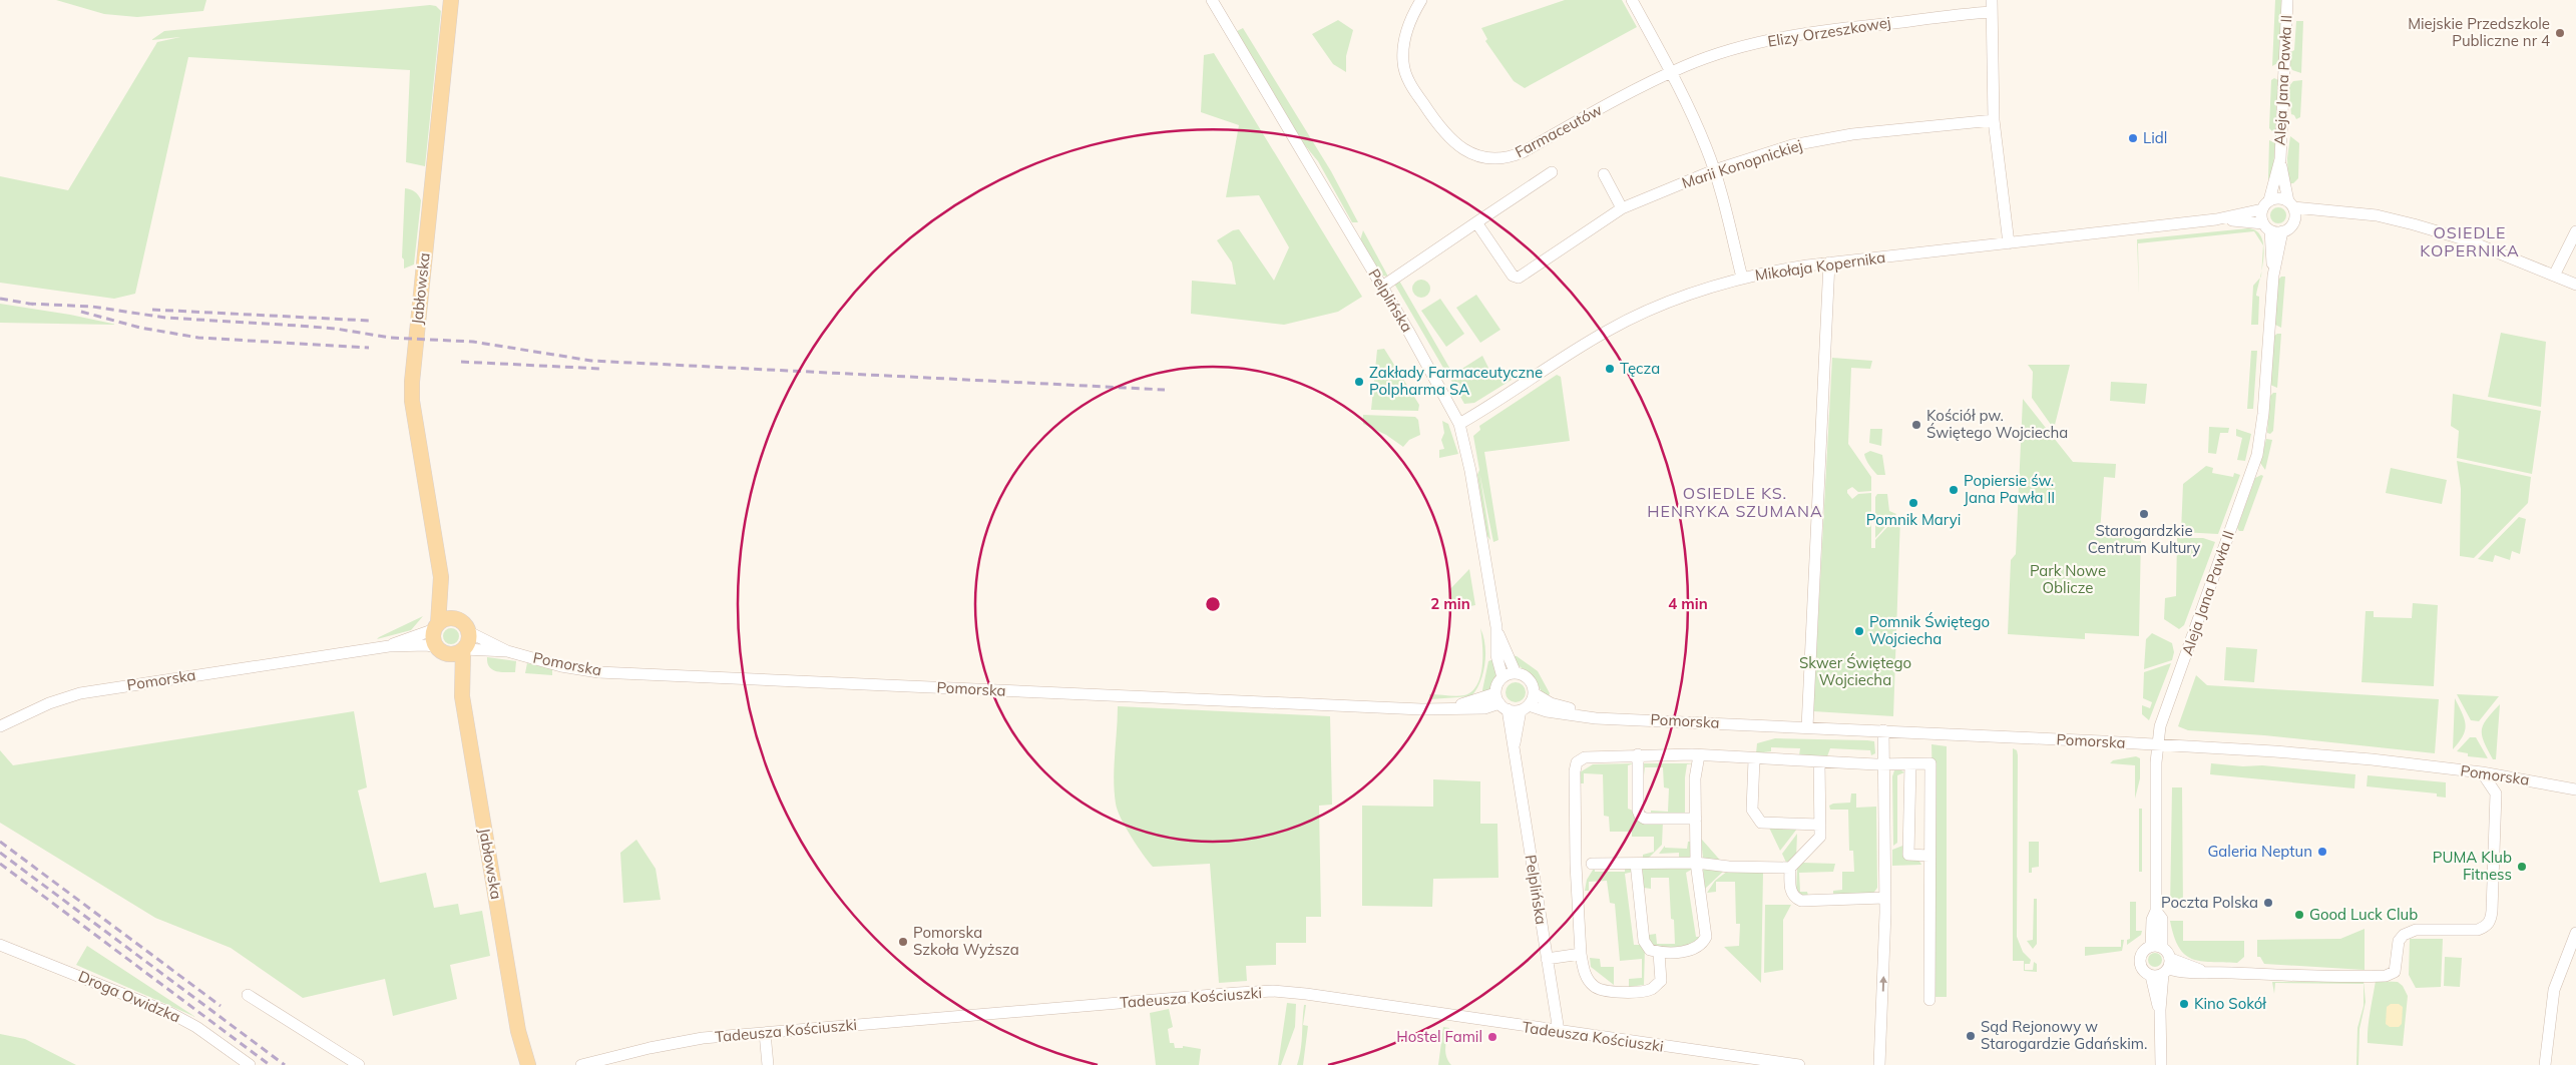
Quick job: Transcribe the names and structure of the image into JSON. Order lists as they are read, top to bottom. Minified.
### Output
{"streets":{"main road":["Jabłowska"],"street":["Elizy Orzeszkowej","Aleja Jana Pawła II","Farmaceutów","Marii Konopnickiej","Mikołaja Kopernika","Pelplińska","Pomorska","Droga Owidzka","Tadeusza Kościuszki"]},"crossings":[["Elizy Orzeszkowej","Farmaceutów"],["Aleja Jana Pawła II","Mikołaja Kopernika"],["Aleja Jana Pawła II","Pomorska"],["Mikołaja Kopernika","Pelplińska"],["Jabłowska","Pomorska"],["Pelplińska","Pomorska"],["Pelplińska","Tadeusza Kościuszki"]],"districts":["OSIEDLE KOPERNIKA","OSIEDLE KS. HENRYKA SZUMANA"],"parks":["Park Nowe Oblicze","Skwer Świętego Wojciecha"],"places":["Miejskie Przedszkole Publiczne nr 4","Lidl","Tęcza","Zakłady Farmaceutyczne Polpharma SA","Kościół pw. Świętego Wojciecha","Popiersie św. Jana Pawła II","Pomnik Maryi","Starogardzkie Centrum Kultury","Pomnik Świętego Wojciecha","Galeria Neptun","PUMA Klub Fitness","Poczta Polska","Good Luck Club","Pomorska Szkoła Wyższa","Kino Sokół","Sąd Rejonowy w Starogardzie Gdańskim.","Hostel Famil"],"rings":["2 min","4 min"]}
